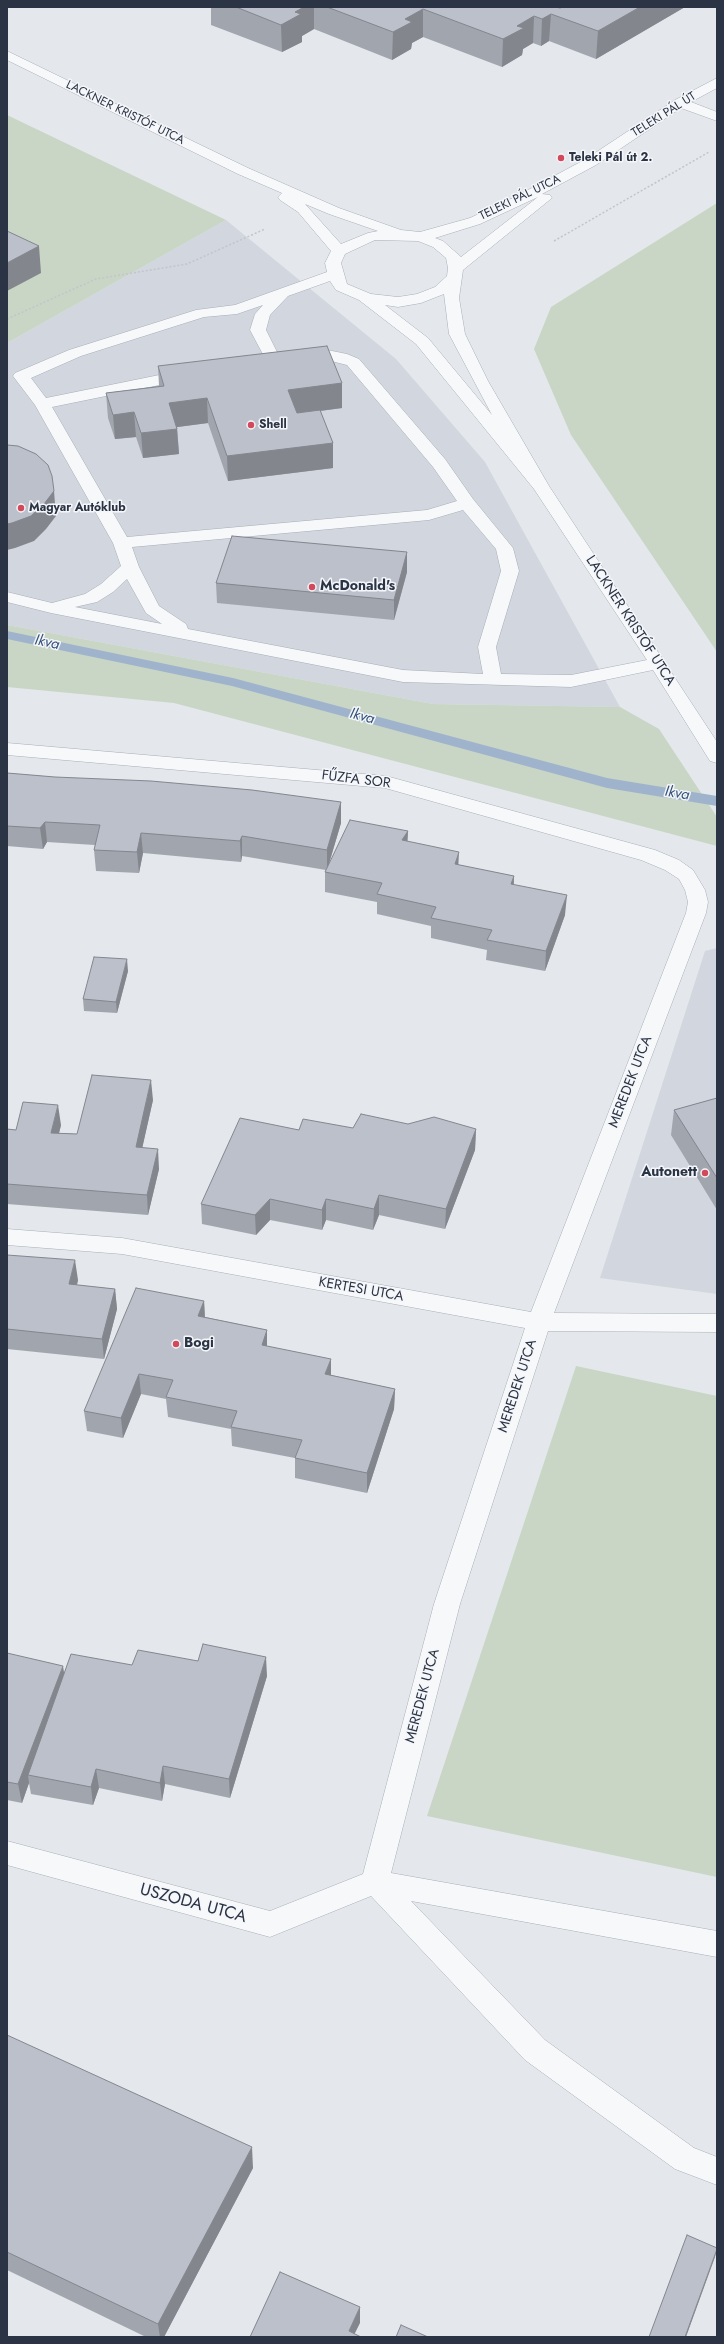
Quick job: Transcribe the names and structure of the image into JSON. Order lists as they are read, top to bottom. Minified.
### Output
{"streets":{"street":["LACKNER KRISTÓF UTCA","TELEKI PÁL ÚT","TELEKI PÁL UTCA","FŰZFA SOR","MEREDEK UTCA","KERTESI UTCA","USZODA UTCA"]},"crossings":[["LACKNER KRISTÓF UTCA","TELEKI PÁL UTCA"],["TELEKI PÁL ÚT","TELEKI PÁL UTCA"],["FŰZFA SOR","MEREDEK UTCA"],["MEREDEK UTCA","KERTESI UTCA"],["MEREDEK UTCA","USZODA UTCA"]],"water":["Ikva"],"places":["Teleki Pál út 2.","Shell","Magyar Autóklub","McDonald's","Autonett","Bogi"]}
